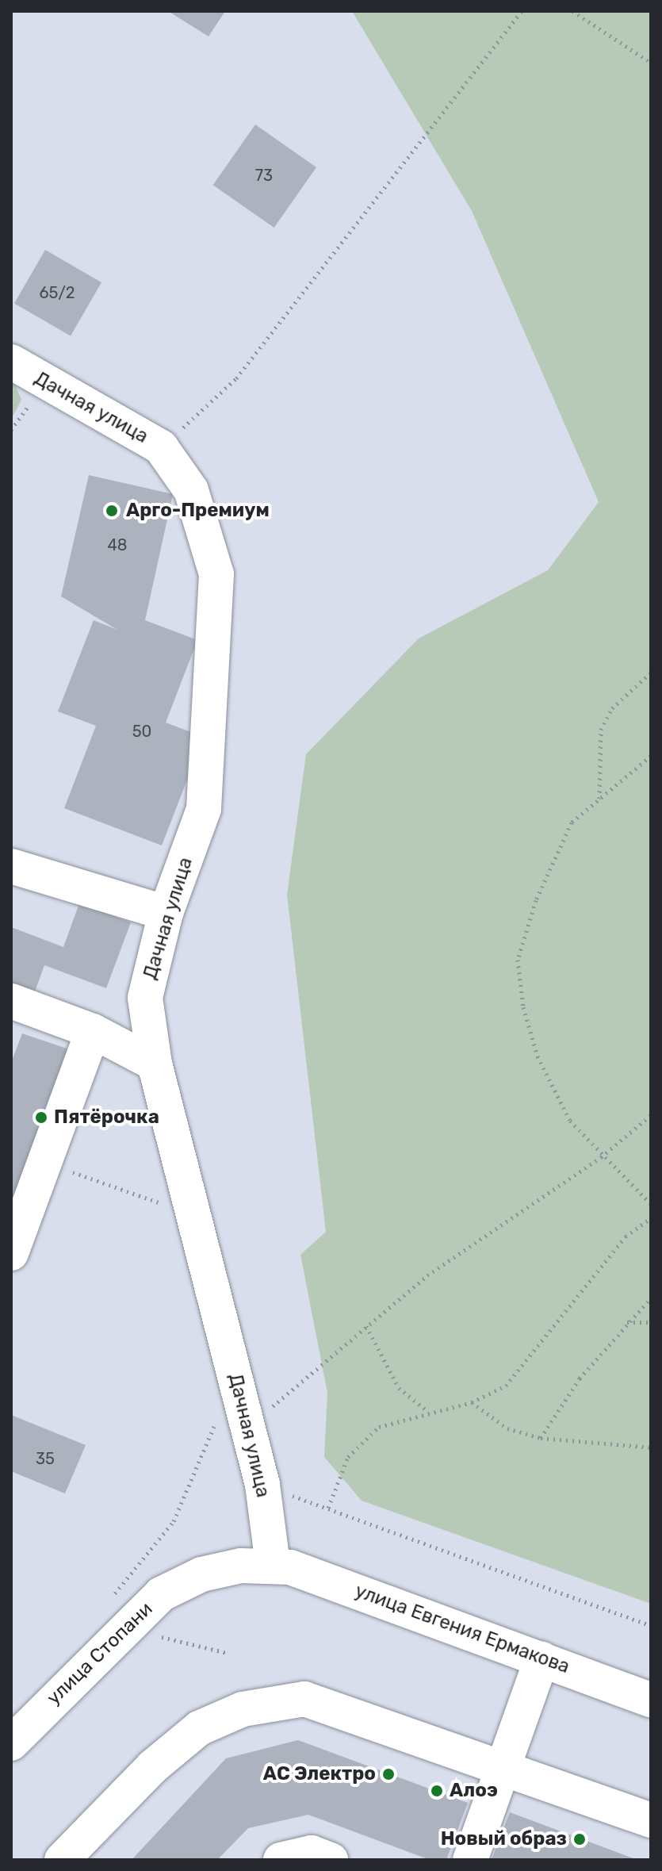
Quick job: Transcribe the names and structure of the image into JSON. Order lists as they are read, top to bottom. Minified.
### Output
{"streets":{"street":["Дачная улица","улица Евгения Ермакова","улица Стопани"]},"crossings":[["Дачная улица","улица Евгения Ермакова"],["Дачная улица","улица Стопани"],["улица Евгения Ермакова","улица Стопани"]],"places":["Арго-Премиум","Пятёрочка","АС Электро","Алоэ","Новый образ"],"house_numbers":["73","65/2","48","50","35"]}
